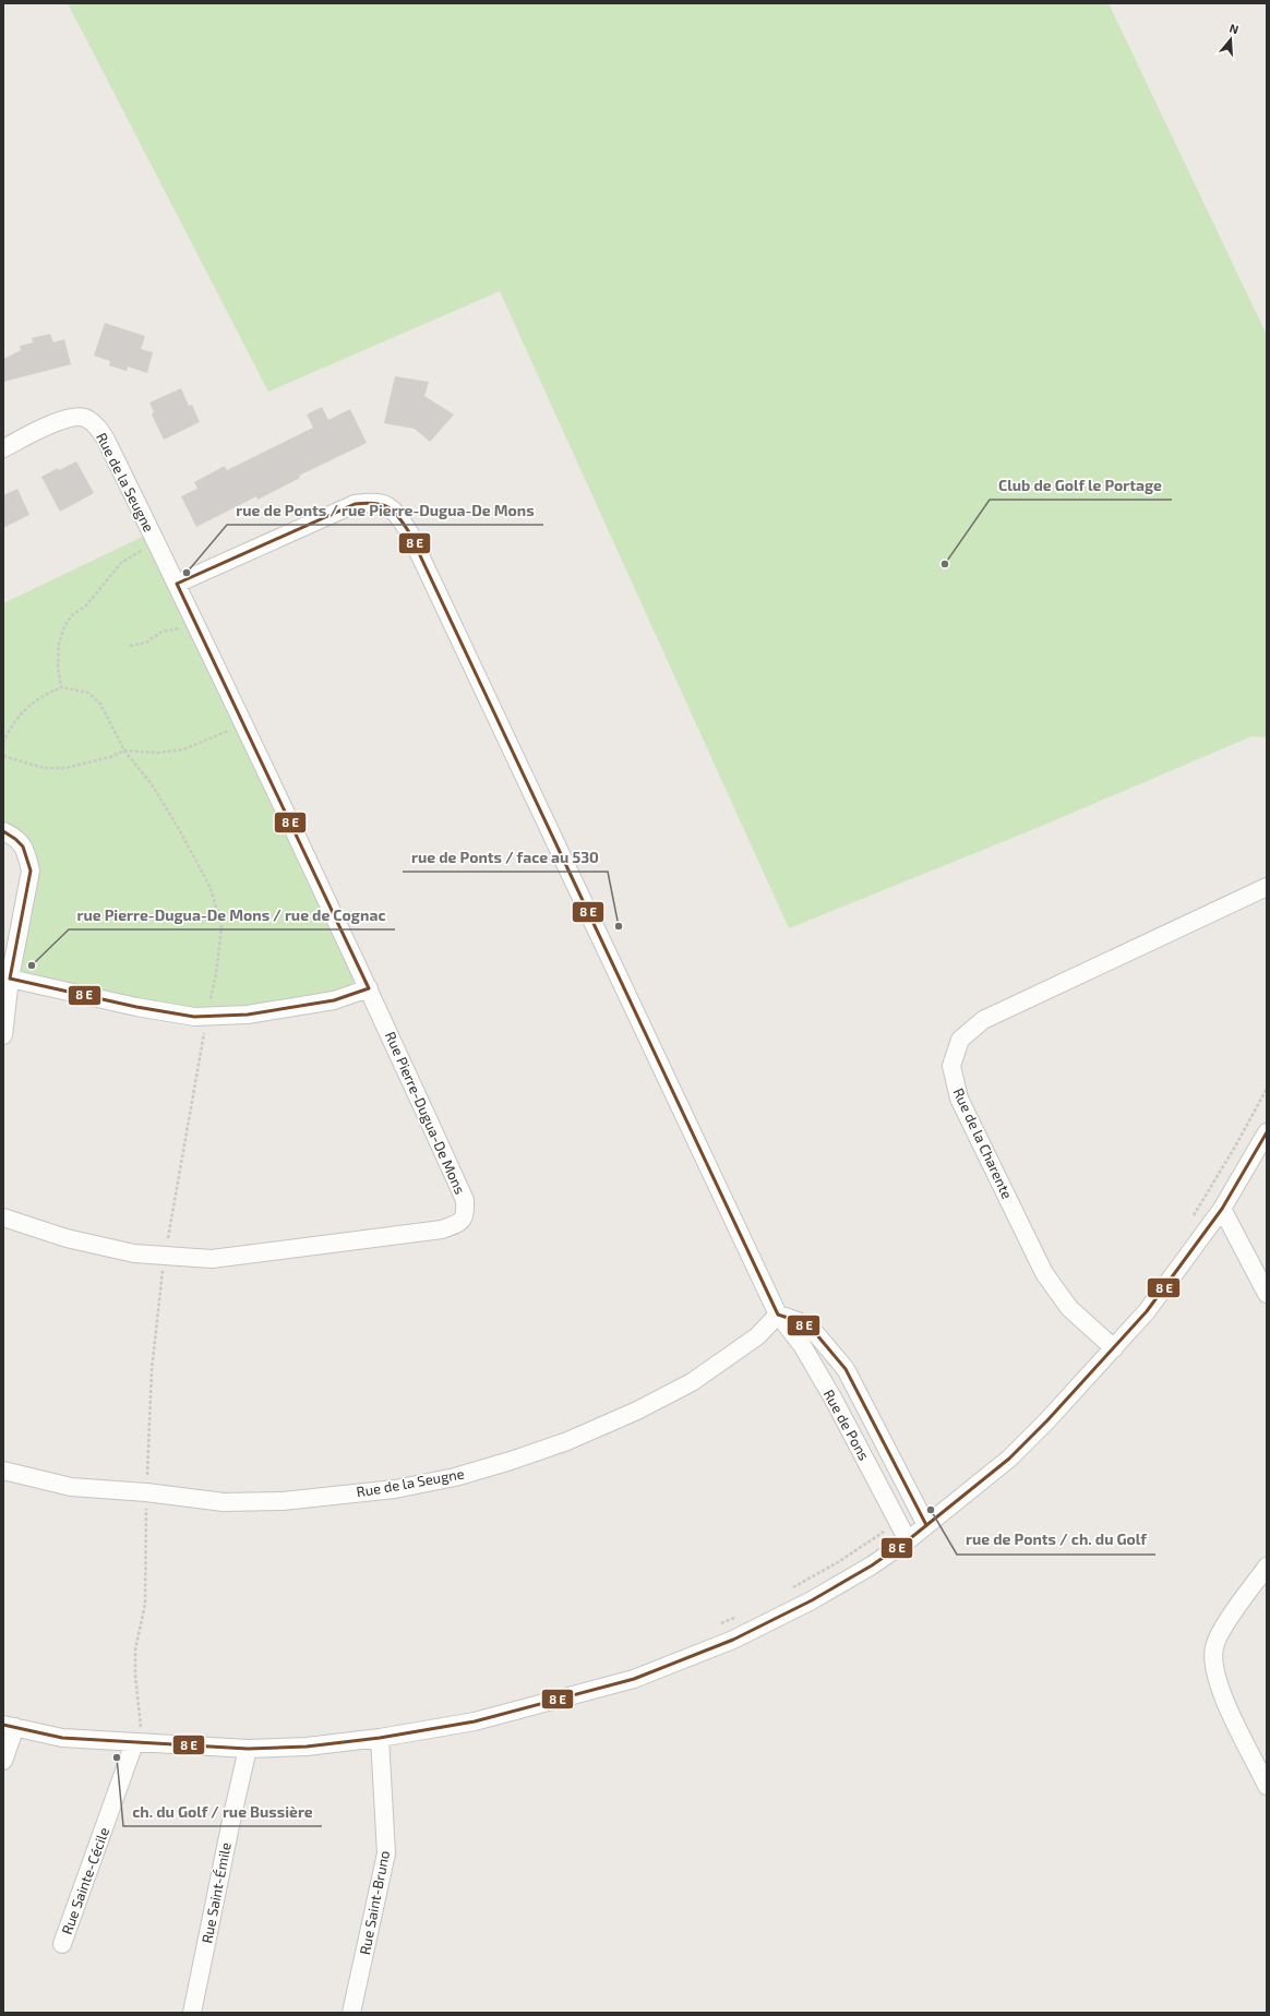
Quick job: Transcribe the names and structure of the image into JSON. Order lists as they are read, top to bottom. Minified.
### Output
{"streets":{"street":["Rue de la Seugne","Rue Pierre-Dugua-De Mons","Rue de la Charente","Rue de Pons","Rue Sainte-Cécile","Rue Saint-Émile","Rue Saint-Bruno"]},"crossings":[["Rue de la Seugne","Rue Pierre-Dugua-De Mons"],["Rue de la Seugne","Rue de Pons"],["Rue Pierre-Dugua-De Mons","Rue de Pons"]],"places":["Club de Golf le Portage","rue de Ponts / rue Pierre-Dugua-De Mons","rue de Ponts / face au 530","rue Pierre-Dugua-De Mons / rue de Cognac","rue de Ponts / ch. du Golf","ch. du Golf / rue Bussière"],"north":"top"}
